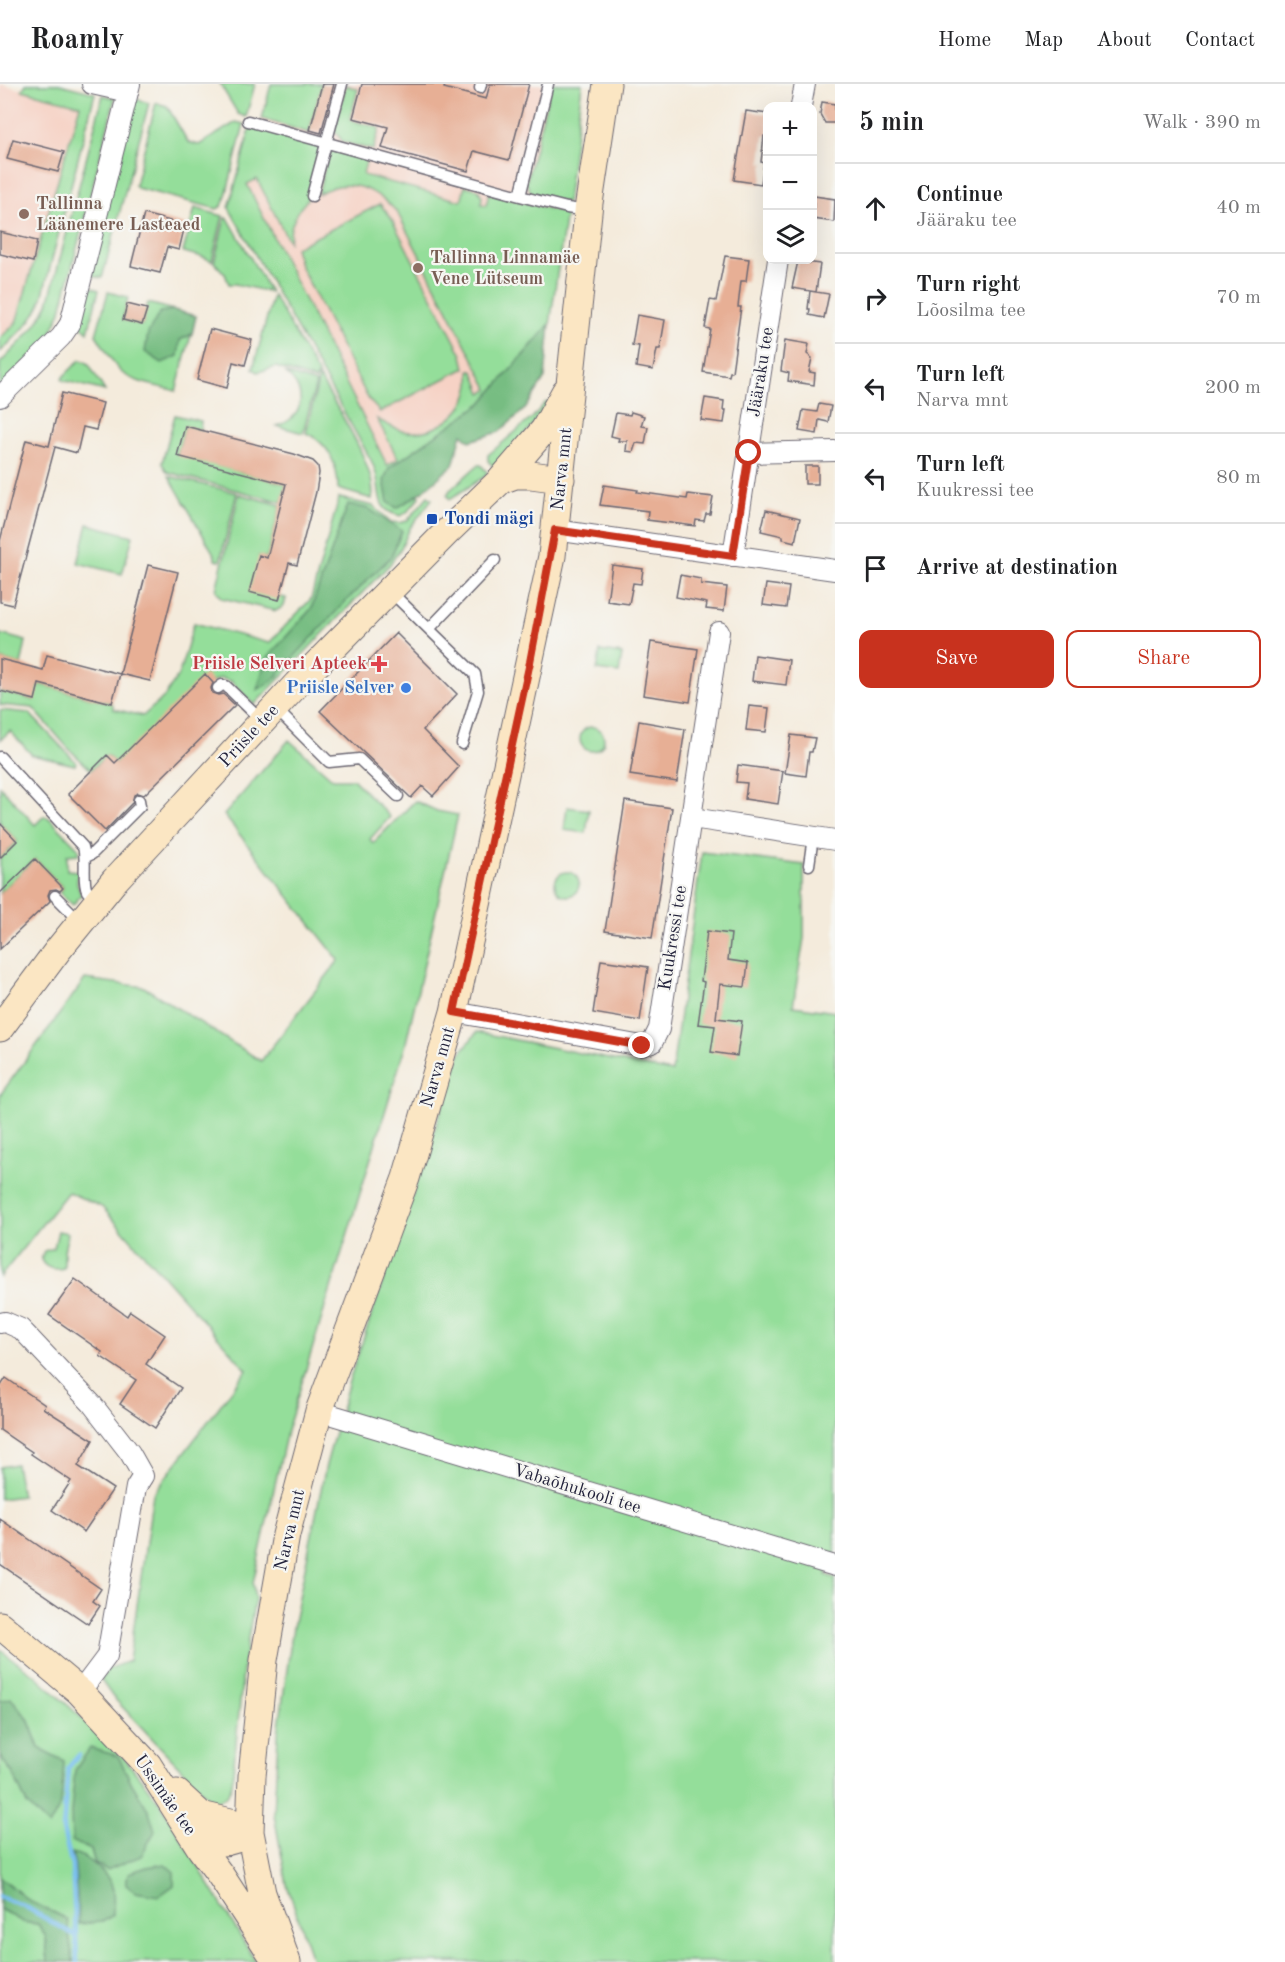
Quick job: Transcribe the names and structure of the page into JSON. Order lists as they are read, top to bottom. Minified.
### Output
{"streets":{"main road":["Narva mnt","Priisle tee","Ussimäe tee"],"street":["Jääraku tee","Kuukressi tee","Vabaõhukooli tee"]},"crossings":[["Narva mnt","Priisle tee"],["Narva mnt","Kuukressi tee"],["Narva mnt","Vabaõhukooli tee"]],"places":{"other":["Tallinna Läänemere Lasteaed","Tallinna Linnamäe Vene Lütseum","Priisle Selver"],"transit":["Tondi mägi"],"health":["Priisle Selveri Apteek"]},"page":{"header":"Roamly","nav":["Home","Map","About","Contact"],"heading":["5 min","Walk · 390 m"],"map_buttons":["+","−"],"list":[["Continue","Jääraku tee","40 m"],["Turn right","Lõosilma tee","70 m"],["Turn left","Narva mnt","200 m"],["Turn left","Kuukressi tee","80 m"],"Arrive at destination"],"buttons":["Save","Share"]}}
